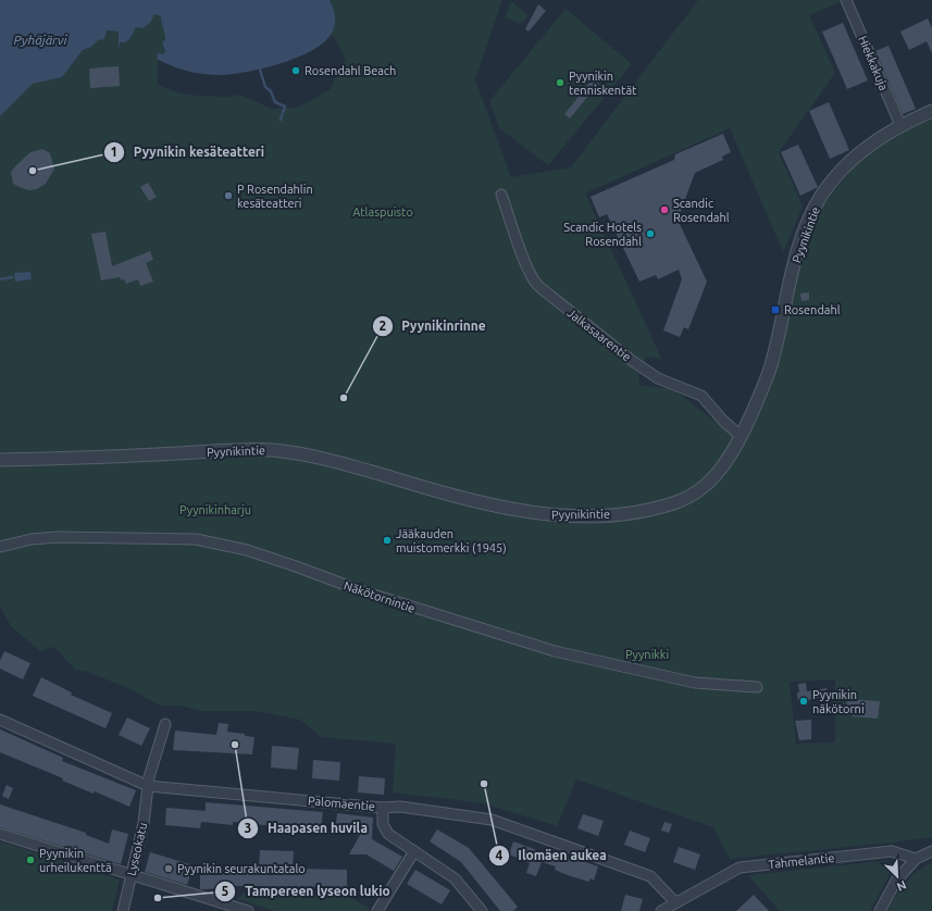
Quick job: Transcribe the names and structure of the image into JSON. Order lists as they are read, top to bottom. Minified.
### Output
{"streets":{"street":["Hiekkakuja","Pyynikintie","Jalkasaarentie","Näkötornintie","Palomäentie","Lyseokatu","Tahmelantie"]},"crossings":[["Hiekkakuja","Pyynikintie"],["Pyynikintie","Jalkasaarentie"],["Palomäentie","Lyseokatu"],["Palomäentie","Tahmelantie"]],"water":["Pyhäjärvi"],"parks":["Atlaspuisto","Pyynikinharju","Pyynikki"],"places":{"other":["Rosendahl Beach","Pyynikin tenniskentät","Pyynikin kesäteatteri","P Rosendahlin kesäteatteri","Scandic Rosendahl","Scandic Hotels Rosendahl","Pyynikinrinne","Jääkauden muistomerkki (1945)","Pyynikin näkötorni","Haapasen huvila","Ilomäen aukea","Pyynikin urheilukenttä","Pyynikin seurakuntatalo","Tampereen lyseon lukio"],"transit":["Rosendahl"]},"north":"bottom right"}
